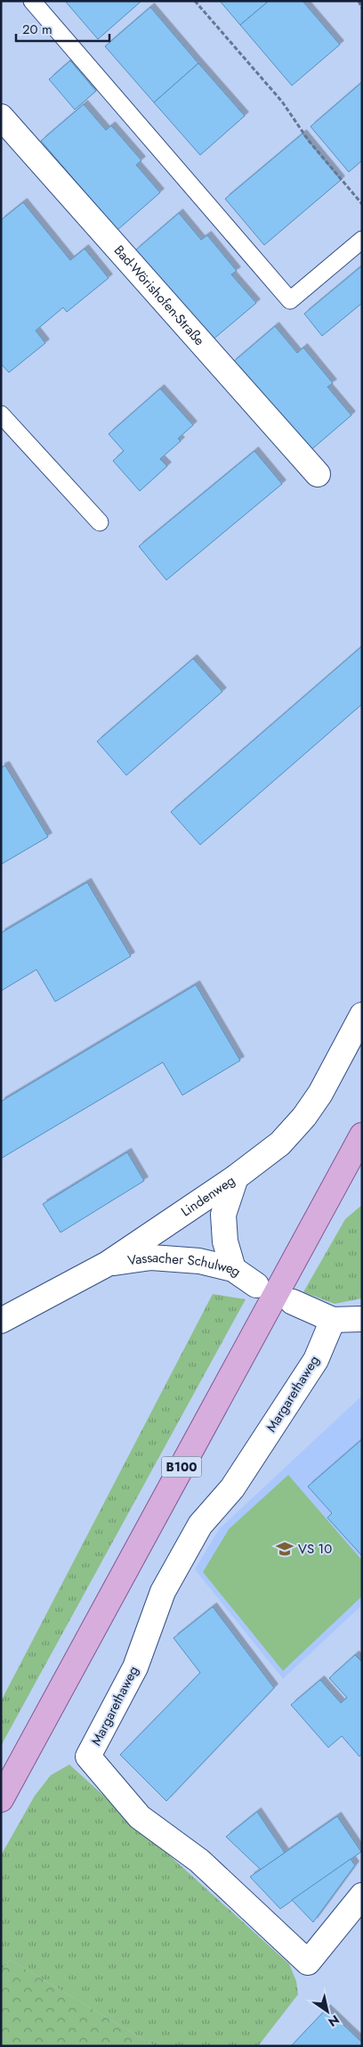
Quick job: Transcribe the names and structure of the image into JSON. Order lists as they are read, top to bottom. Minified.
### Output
{"streets":{"main road":["B100"],"street":["Bad-Wörishofen-Straße","Lindenweg","Vassacher Schulweg","Margarethaweg"]},"crossings":[["Lindenweg","Vassacher Schulweg"]],"places":{"school or university":["VS 10"]},"scale_bar":"20 m","north":"bottom right"}
